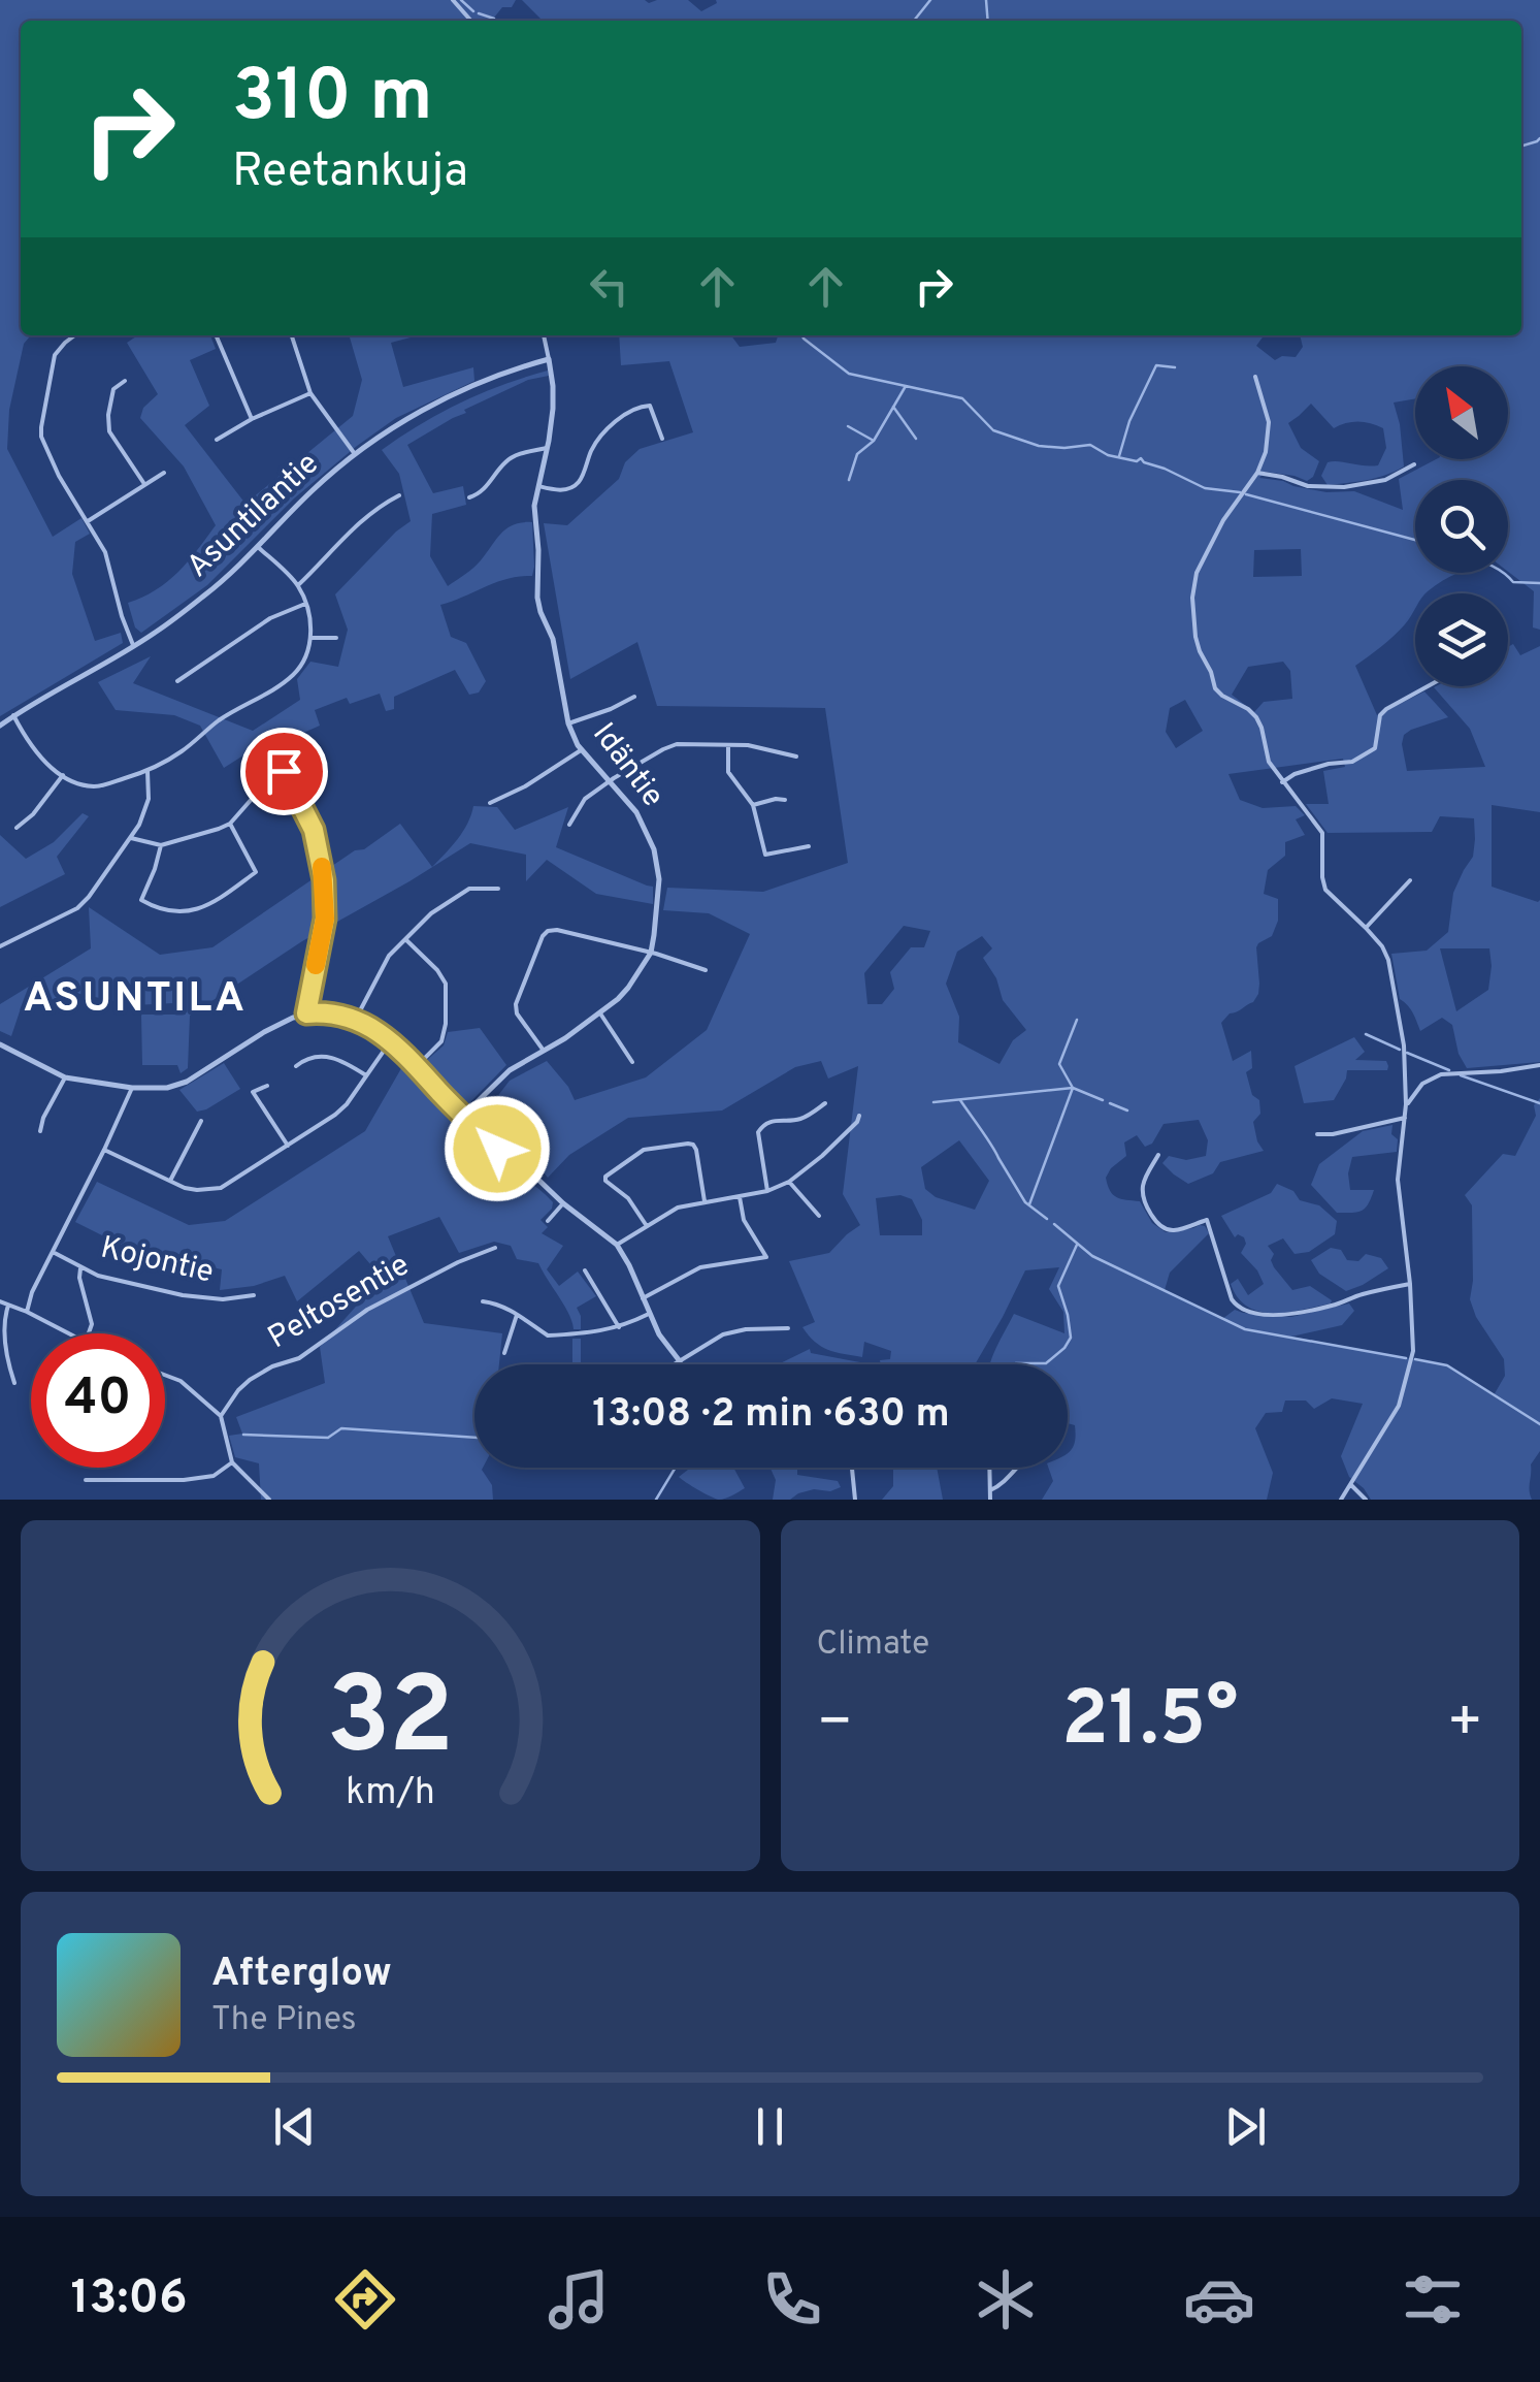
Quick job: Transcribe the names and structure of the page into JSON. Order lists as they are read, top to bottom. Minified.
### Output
{"streets":{"street":["Asuntilantie","Idäntie","Kojontie","Peltosentie"]},"crossings":[["Asuntilantie","Idäntie"]],"districts":["ASUNTILA"],"north":"top left","page":{"turn":["310 m","Reetankuja"],"limit":"40","trip":"13:08 · 2 min · 630 m","tile":"Climate","heat":["−","21.5°","+"],"song":["Afterglow","The Pines"],"tabs":"13:06","gauge":["32","km/h"]}}
